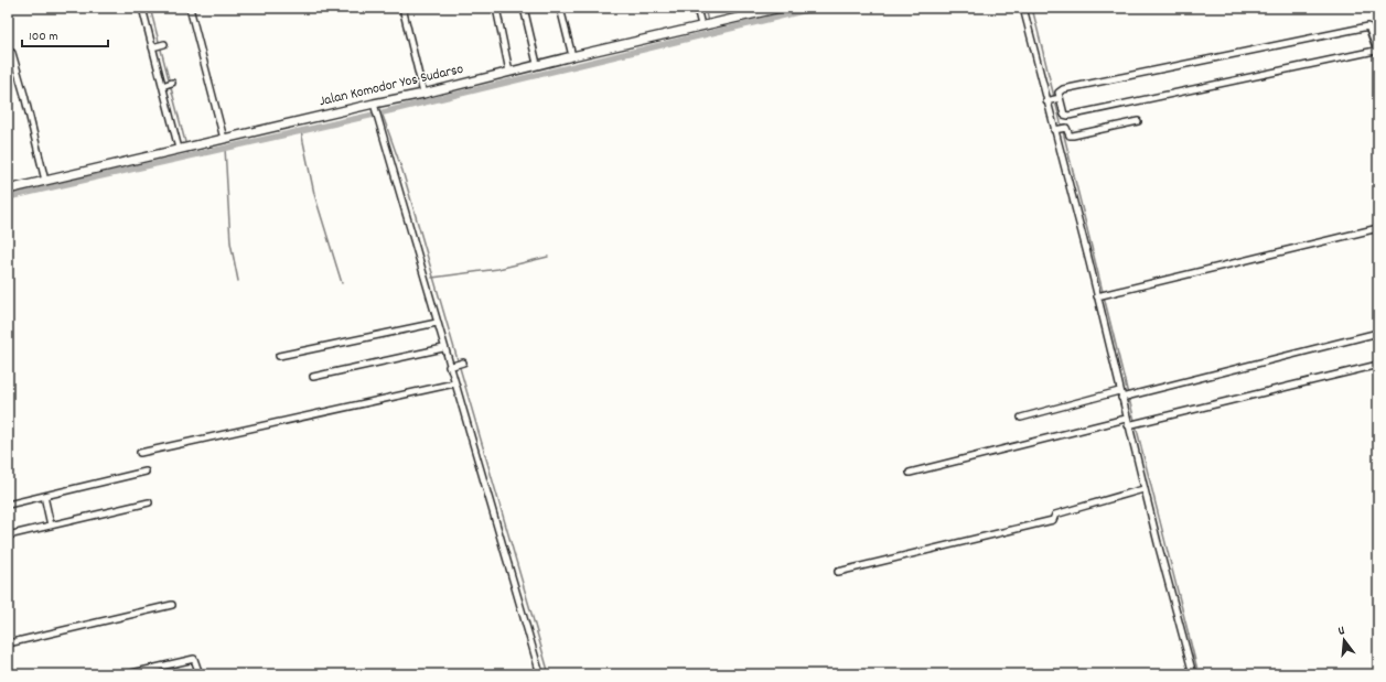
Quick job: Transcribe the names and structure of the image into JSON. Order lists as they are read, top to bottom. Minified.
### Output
{"streets":{"street":["Jalan Komodor Yos Sudarso"]},"scale_bar":"100 m","north":"top"}
